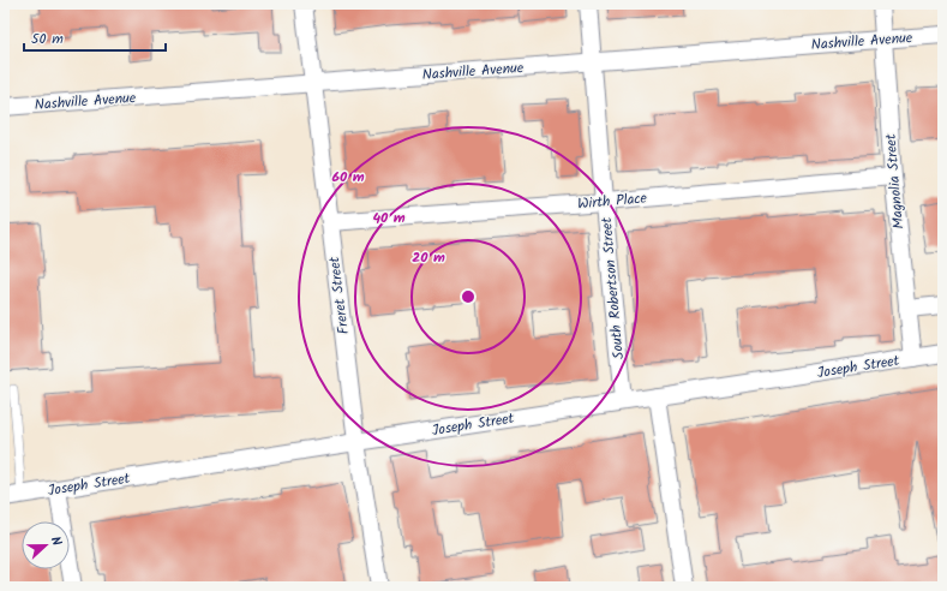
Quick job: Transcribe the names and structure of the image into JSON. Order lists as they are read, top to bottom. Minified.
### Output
{"streets":{"street":["Nashville Avenue","Magnolia Street","Wirth Place","South Robertson Street","Freret Street","Joseph Street"]},"crossings":[["Nashville Avenue","Magnolia Street"],["Nashville Avenue","South Robertson Street"],["Nashville Avenue","Freret Street"],["Magnolia Street","Wirth Place"],["Magnolia Street","Joseph Street"],["Wirth Place","South Robertson Street"],["Wirth Place","Freret Street"],["South Robertson Street","Joseph Street"],["Freret Street","Joseph Street"]],"scale_bar":"50 m","north":"right","rings":["60 m","40 m","20 m"]}
